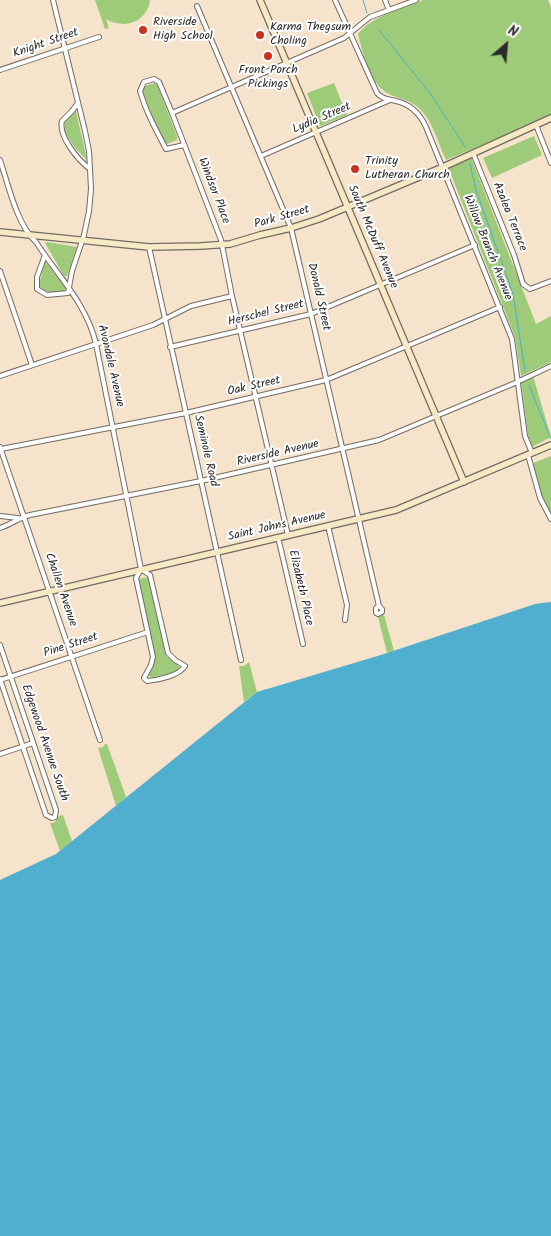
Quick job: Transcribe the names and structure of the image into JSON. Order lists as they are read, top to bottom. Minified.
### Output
{"streets":{"main road":["Park Street","South McDuff Avenue","Saint Johns Avenue"],"street":["Knight Street","Lydia Street","Windsor Place","Azalea Terrace","Willow Branch Avenue","Donald Street","Herschel Street","Avondale Avenue","Oak Street","Seminole Road","Riverside Avenue","Elizabeth Place","Challen Avenue","Pine Street","Edgewood Avenue South"]},"crossings":[["Lydia Street","South McDuff Avenue"],["Lydia Street","Willow Branch Avenue"],["Lydia Street","Donald Street"],["Windsor Place","Park Street"],["Windsor Place","Herschel Street"],["Windsor Place","Oak Street"],["Windsor Place","Riverside Avenue"],["Windsor Place","Saint Johns Avenue"],["Azalea Terrace","Park Street"],["Park Street","South McDuff Avenue"],["Park Street","Willow Branch Avenue"],["Park Street","Donald Street"],["Park Street","Avondale Avenue"],["Park Street","Seminole Road"],["South McDuff Avenue","Herschel Street"],["South McDuff Avenue","Oak Street"],["South McDuff Avenue","Riverside Avenue"],["South McDuff Avenue","Saint Johns Avenue"],["Willow Branch Avenue","Herschel Street"],["Willow Branch Avenue","Oak Street"],["Willow Branch Avenue","Riverside Avenue"],["Willow Branch Avenue","Saint Johns Avenue"],["Donald Street","Herschel Street"],["Donald Street","Oak Street"],["Donald Street","Riverside Avenue"],["Donald Street","Saint Johns Avenue"],["Herschel Street","Seminole Road"],["Avondale Avenue","Oak Street"],["Avondale Avenue","Riverside Avenue"],["Avondale Avenue","Saint Johns Avenue"],["Oak Street","Seminole Road"],["Oak Street","Challen Avenue"],["Seminole Road","Riverside Avenue"],["Seminole Road","Saint Johns Avenue"],["Riverside Avenue","Challen Avenue"],["Saint Johns Avenue","Elizabeth Place"],["Saint Johns Avenue","Challen Avenue"],["Challen Avenue","Pine Street"],["Pine Street","Edgewood Avenue South"]],"places":["Riverside High School","Karma Thegsum Choling","Front Porch Pickings","Trinity Lutheran Church"],"north":"top right"}
